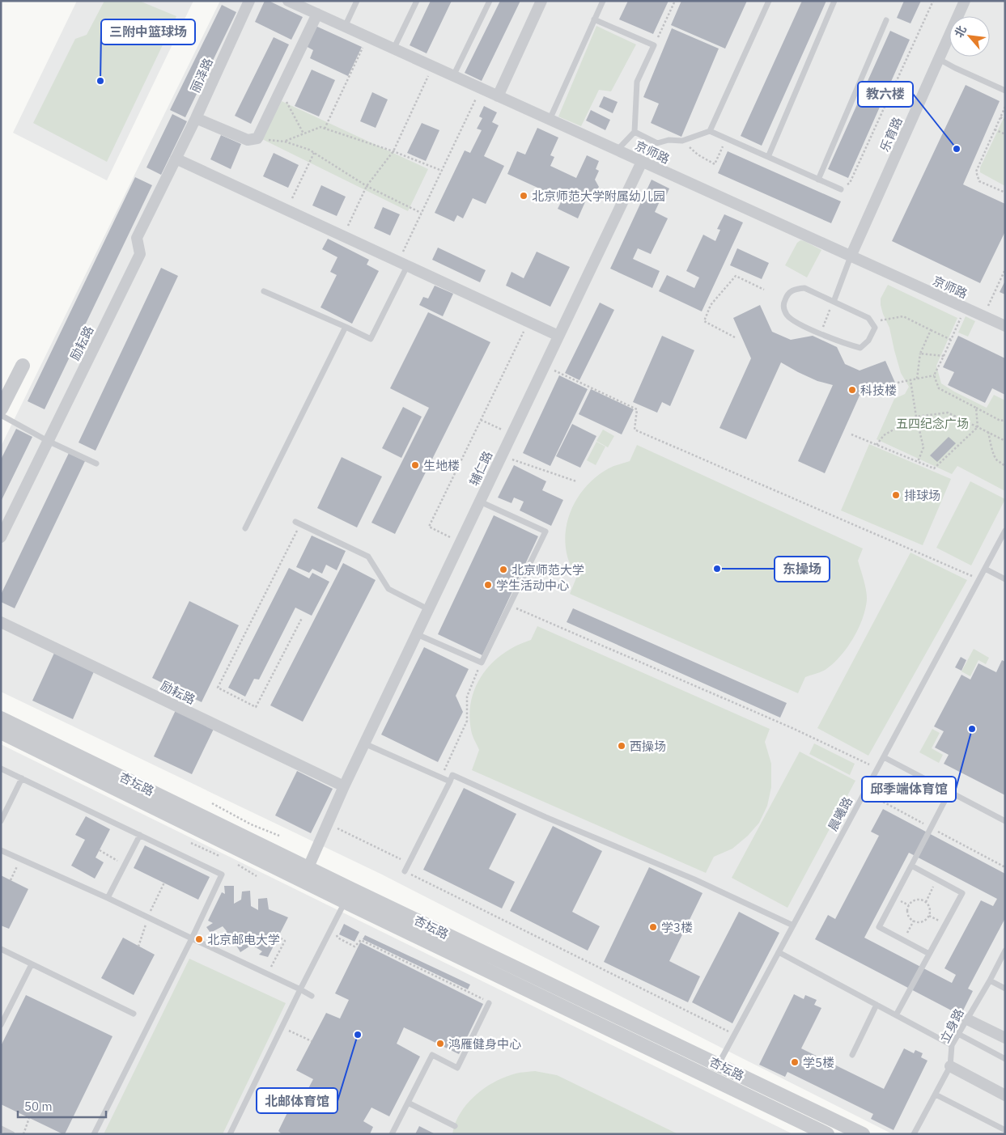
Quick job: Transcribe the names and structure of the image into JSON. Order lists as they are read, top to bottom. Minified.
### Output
{"streets":{"street":["丽泽路","乐育路","京师路","励耘路","辅仁路","杏坛路"],"lane":["晨曦路","立身路"]},"crossings":[["丽泽路","励耘路"],["乐育路","京师路"],["京师路","辅仁路"],["励耘路","辅仁路"],["辅仁路","杏坛路"],["杏坛路","晨曦路"]],"parks":["五四纪念广场"],"places":["三附中篮球场","教六楼","北京师范大学附属幼儿园","科技楼","生地楼","排球场","东操场","北京师范大学","学生活动中心","邱季端体育馆","西操场","学3楼","北京邮电大学","北邮体育馆","鸿雁健身中心","学5楼"],"scale_bar":"50 m","north":"top left"}
